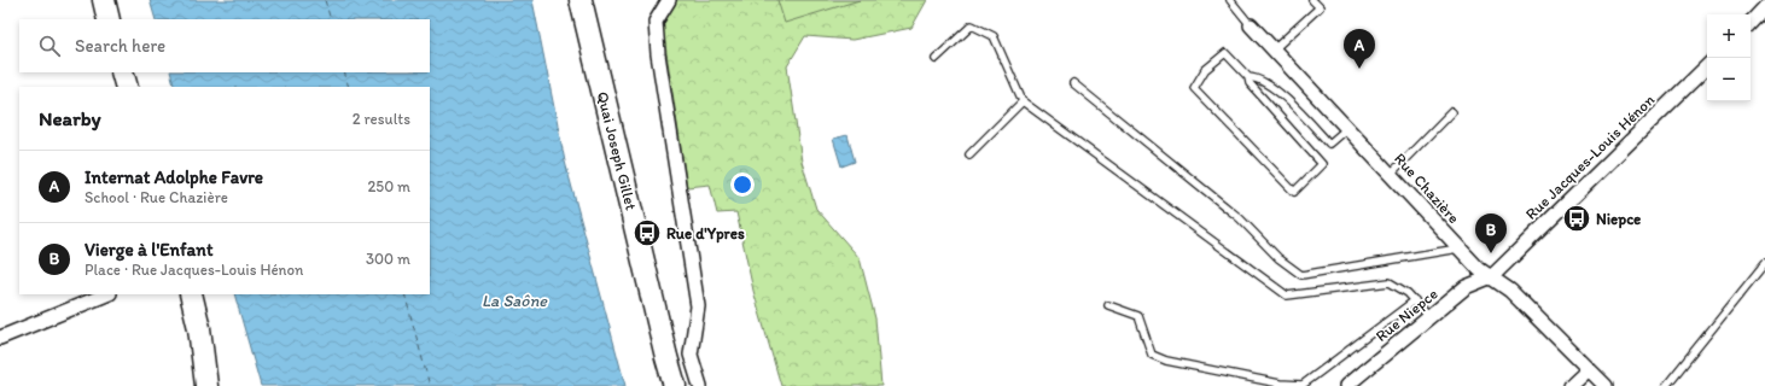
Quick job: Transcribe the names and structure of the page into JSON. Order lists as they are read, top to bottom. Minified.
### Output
{"streets":{"main road":["Quai Joseph Gillet"],"street":["Rue Jacques-Louis Hénon","Rue Chazière","Rue Niepce"]},"crossings":[["Rue Jacques-Louis Hénon","Rue Chazière"],["Rue Jacques-Louis Hénon","Rue Niepce"],["Rue Chazière","Rue Niepce"]],"water":["La Saône"],"places":{"bus stop":["Niepce","Rue d'Ypres"]},"page":{"map_buttons":["+","−"],"search":"Search here","pins":["A","B"],"heading":["Nearby","2 results"],"list":[{"mark":"A","name":"Internat Adolphe Favre","note":"School · Rue Chazière","value":"250 m"},{"mark":"B","name":"Vierge à l'Enfant","note":"Place · Rue Jacques-Louis Hénon","value":"300 m"}]}}
